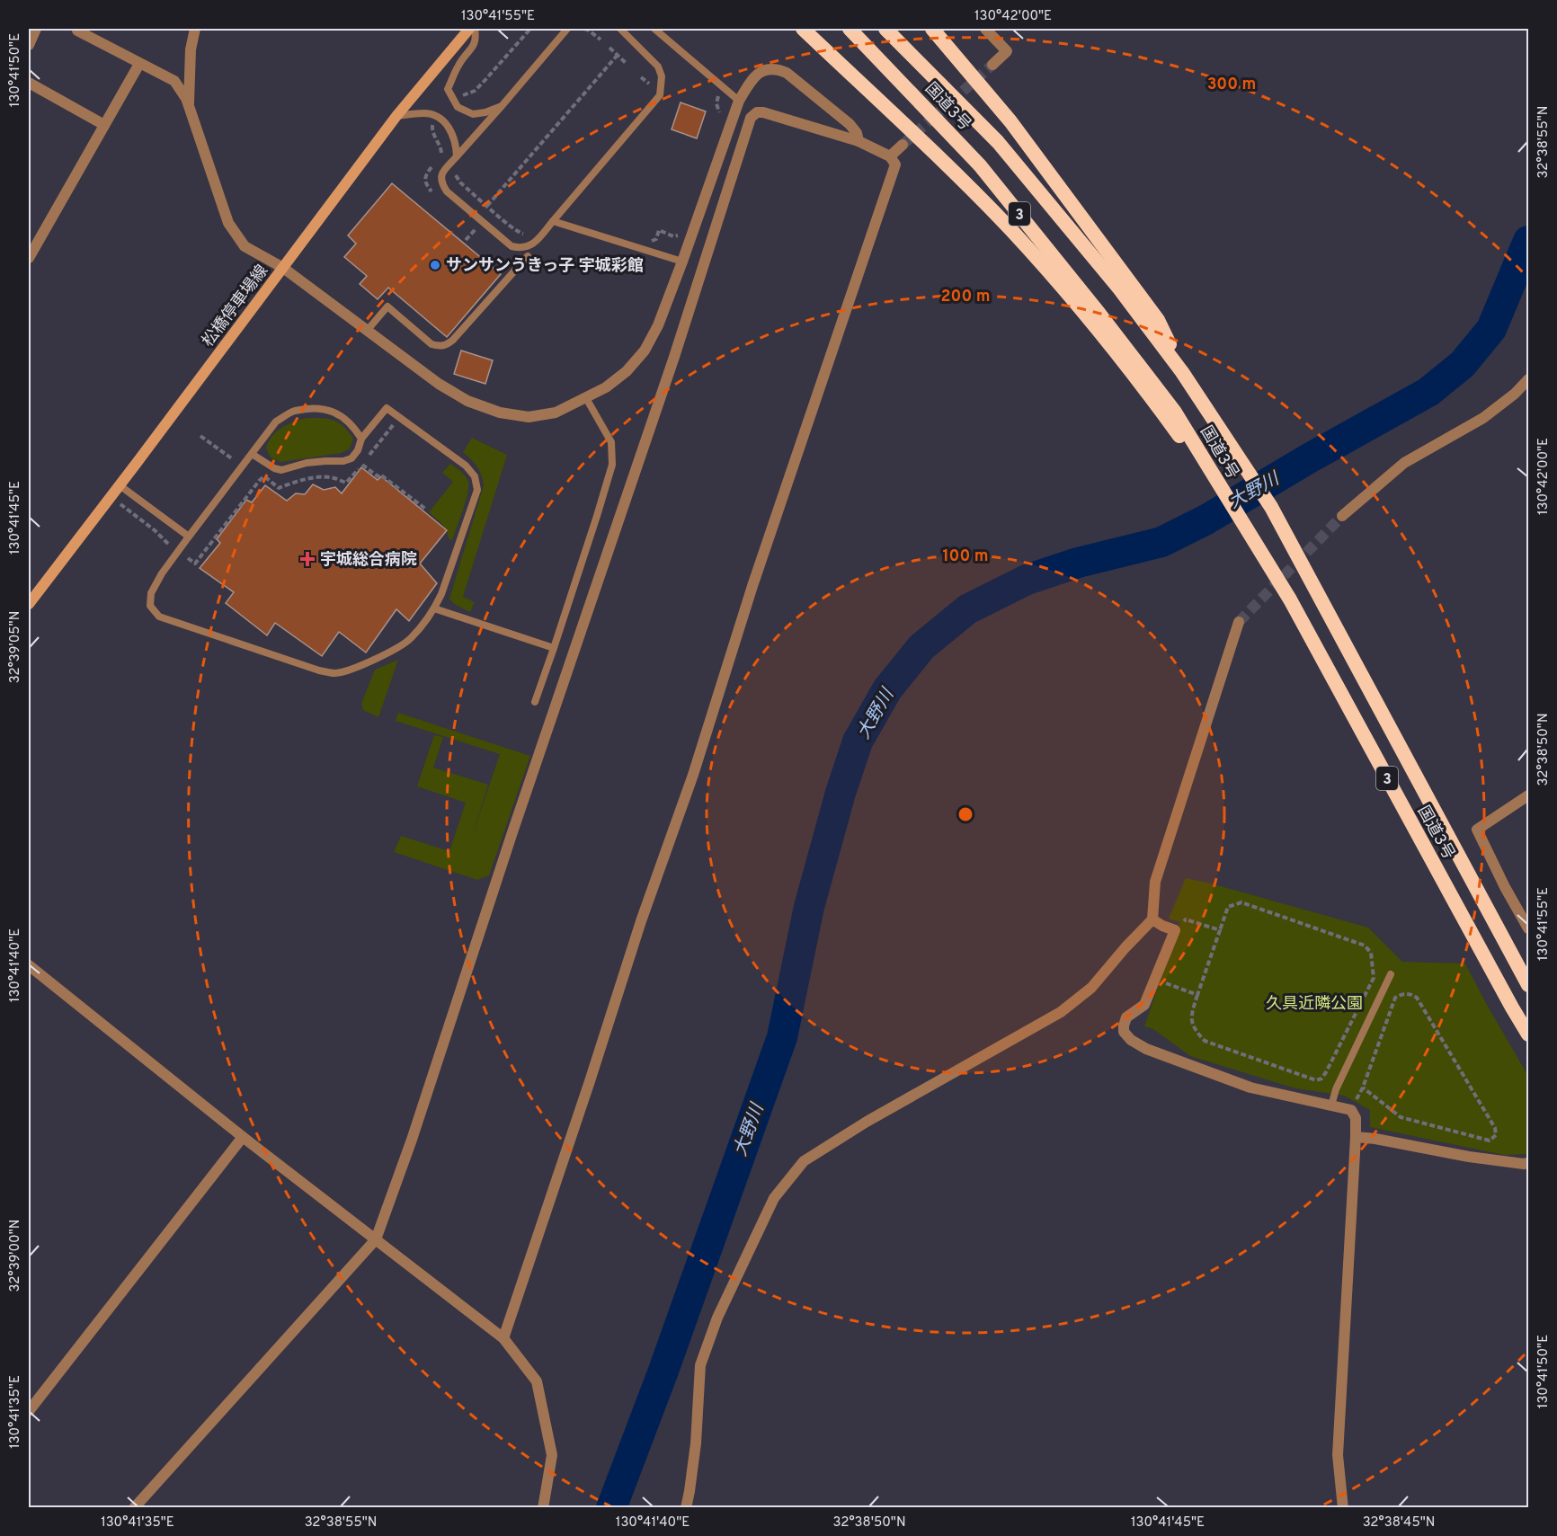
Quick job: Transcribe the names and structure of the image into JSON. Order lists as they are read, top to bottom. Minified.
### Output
{"streets":{"highway":["国道3号","3"],"main road":["松橋停車場線"]},"water":["大野川"],"parks":["久具近隣公園"],"places":{"other":["サンサンうきっ子 宇城彩館"],"health":["宇城総合病院"]},"coordinates":["130°41'55\"E","130°42'00\"E","130°41'50\"E","32°38'55\"N","130°41'45\"E","32°39'05\"N","32°38'50\"N","130°41'40\"E","32°39'00\"N","130°41'35\"E","32°38'45\"N"],"rings":["300 m","200 m","100 m"]}
